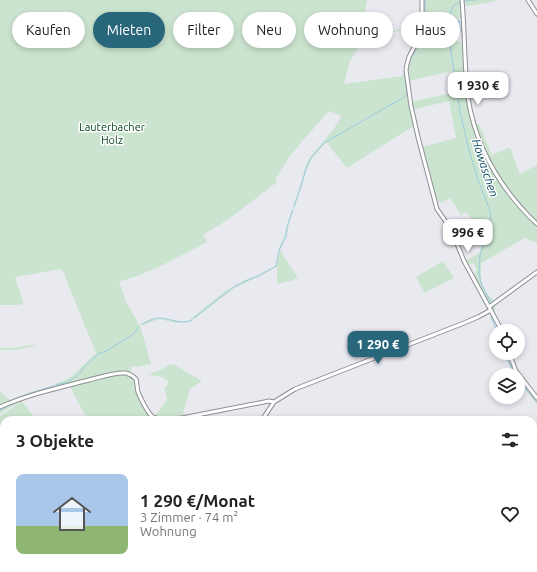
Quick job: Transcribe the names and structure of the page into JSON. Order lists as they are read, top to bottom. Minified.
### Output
{"water":["Howaschen"],"parks":["Lauterbacher Holz"],"page":{"chip":["Kaufen","Mieten","Filter","Neu","Wohnung","Haus"],"price":["1 930 €","996 €","1 290 €"],"heading":"3 Objekte","list":[{"name":"1 290 €/Monat","note":"3 Zimmer · 74 m² · Wohnung"}]}}
